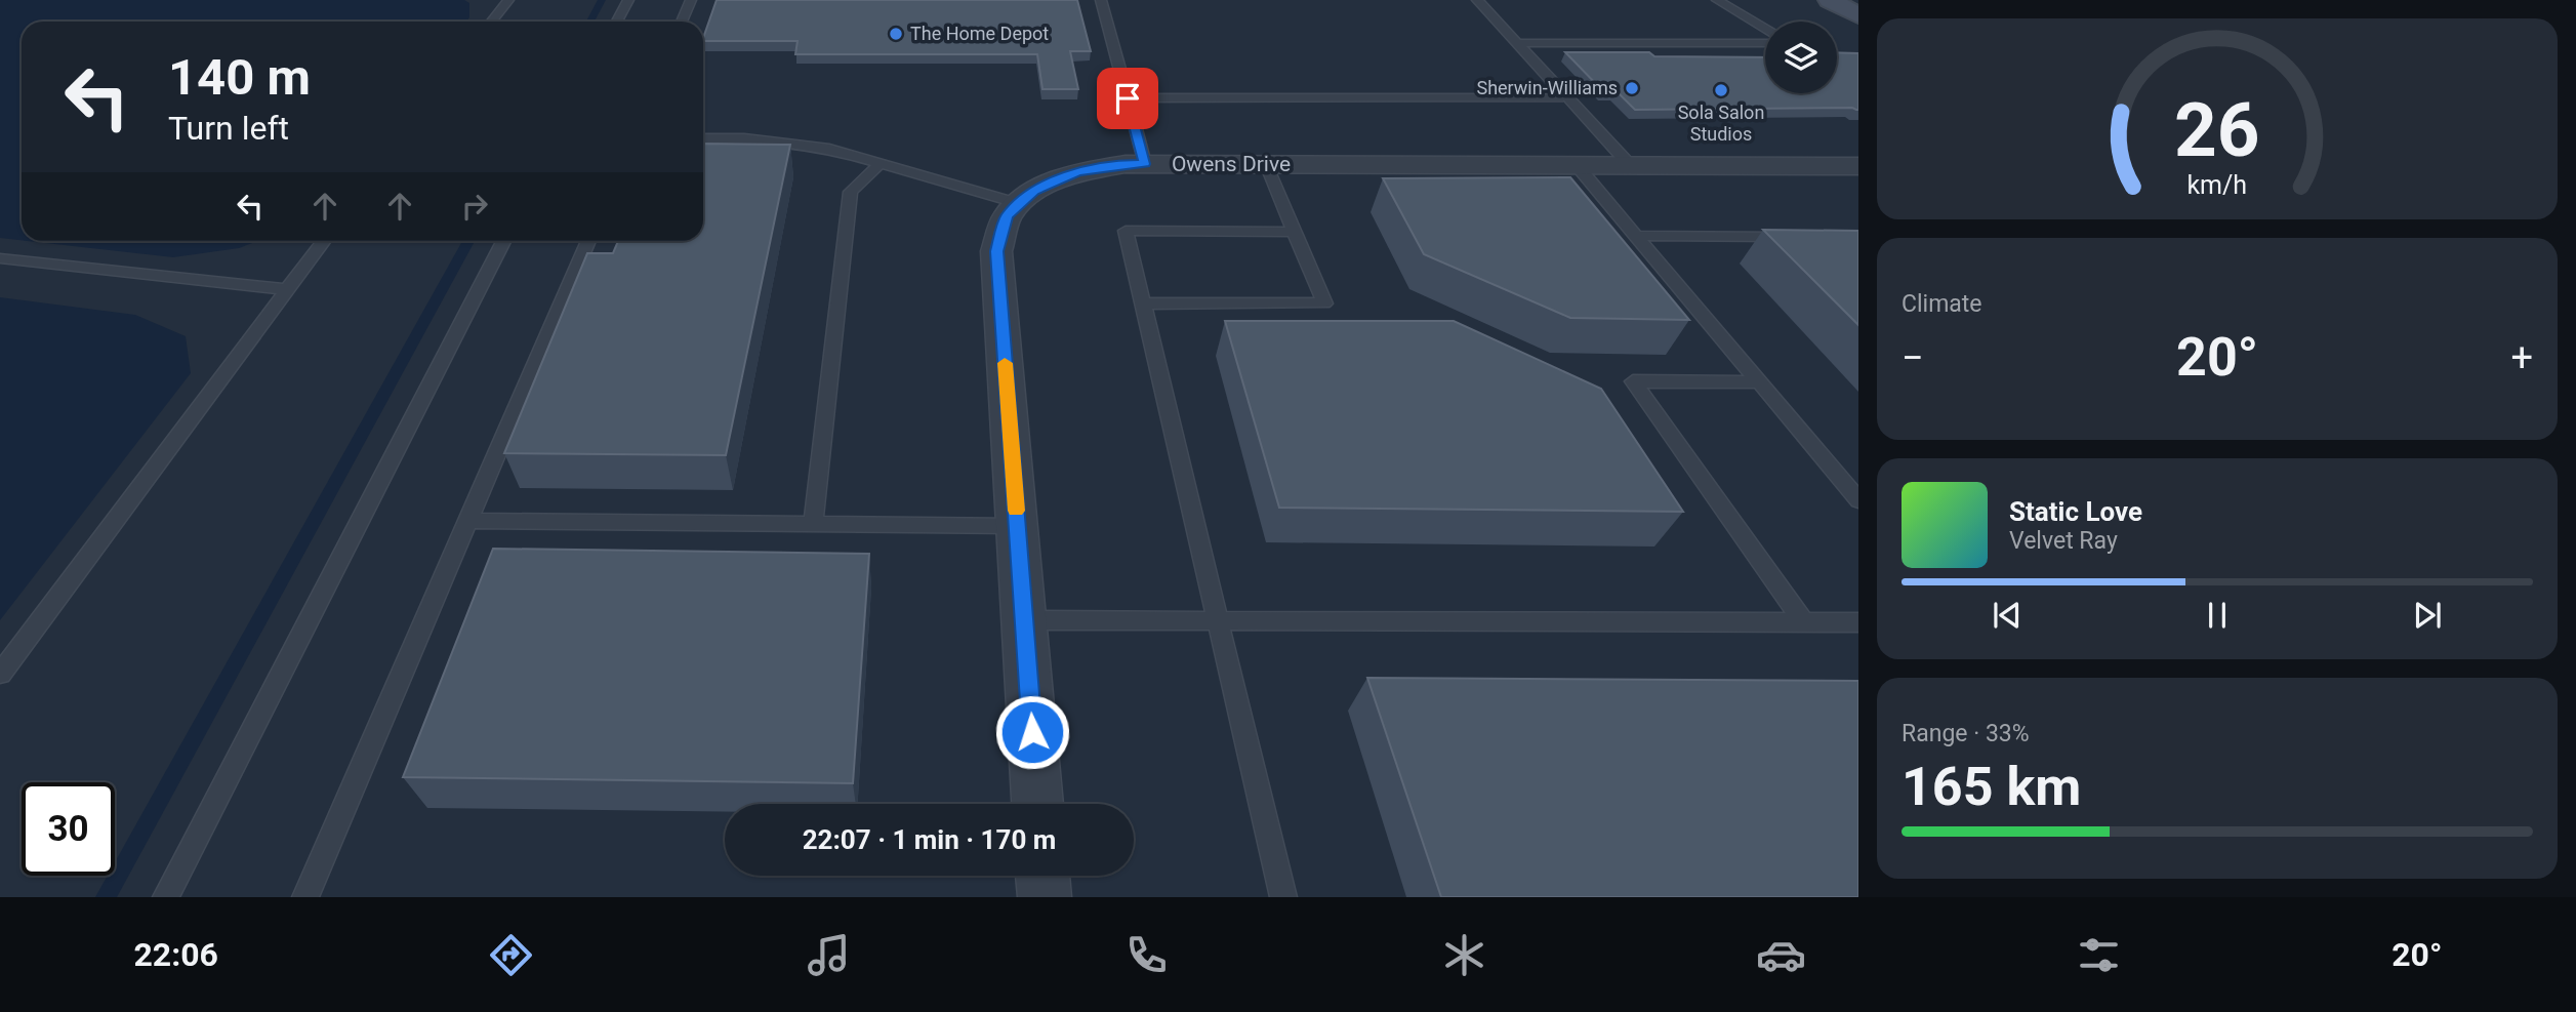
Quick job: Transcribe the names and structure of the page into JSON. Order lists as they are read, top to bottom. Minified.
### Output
{"streets":{"street":["Owens Drive"]},"places":["The Home Depot","Sherwin-Williams","Sola Salon Studios"],"page":{"turn":["140 m","Turn left"],"tile":["Climate",["Range · 33%","165 km"]],"heat":["−","20°","+"],"song":["Static Love","Velvet Ray"],"limit":"30","trip":"22:07 · 1 min · 170 m","tabs":["22:06","20°"],"gauge":["26","km/h"]}}
